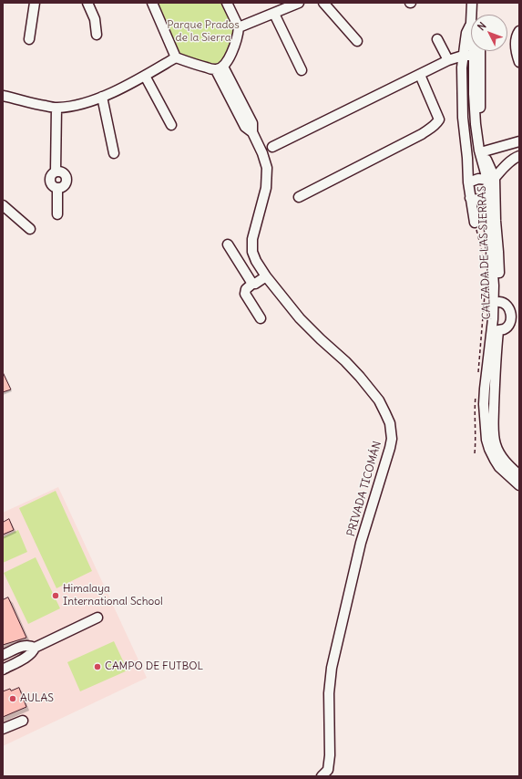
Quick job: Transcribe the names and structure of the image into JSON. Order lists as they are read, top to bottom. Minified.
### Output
{"streets":{"street":["CALZADA DE LAS SIERRAS","PRIVADA TICOMÁN"]},"parks":["Parque Prados de la Sierra"],"places":["Himalaya International School","CAMPO DE FUTBOL","AULAS"],"north":"top left"}
